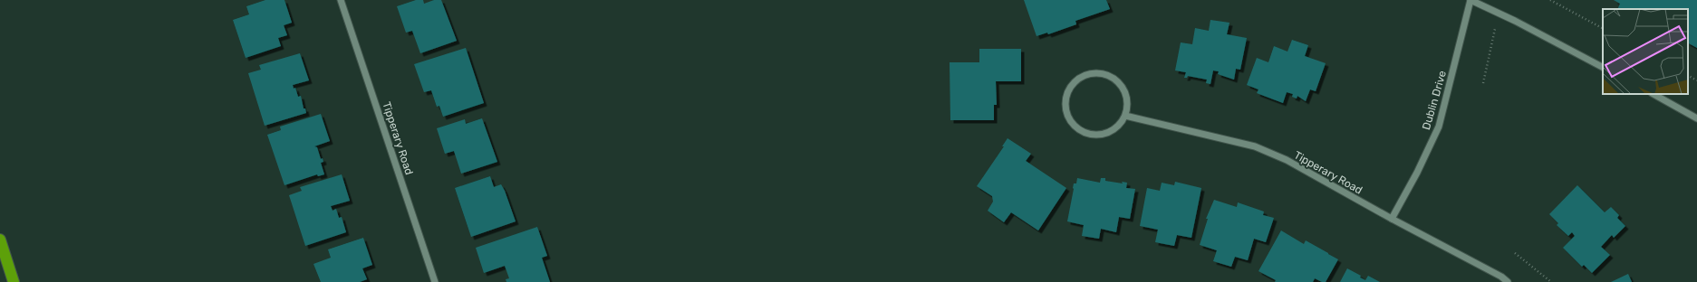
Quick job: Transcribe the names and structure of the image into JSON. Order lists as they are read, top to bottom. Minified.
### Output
{"streets":{"street":["Dublin Drive","Tipperary Road"]},"crossings":[["Dublin Drive","Tipperary Road"]]}
